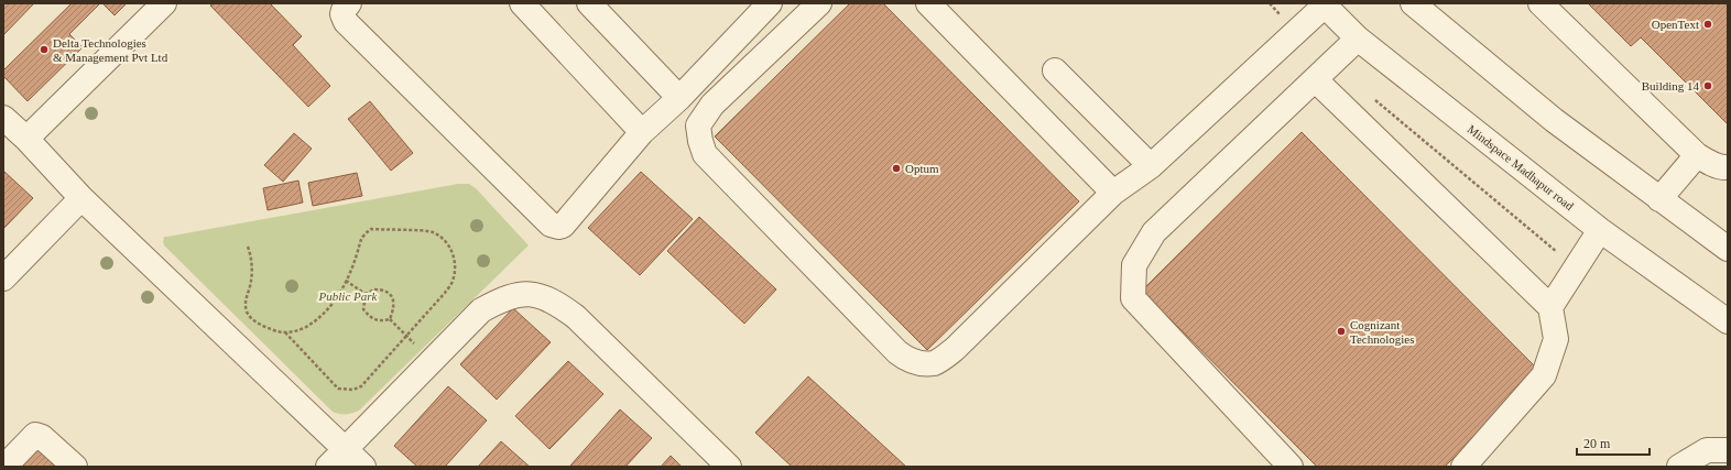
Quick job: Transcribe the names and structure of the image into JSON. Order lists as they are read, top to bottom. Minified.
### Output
{"streets":{"street":["Mindspace Madhapur road"]},"parks":["Public Park"],"places":["OpenText","Delta Technologies & Management Pvt Ltd","Building 14","Optum","Cognizant Technologies"],"scale_bar":"20 m"}
